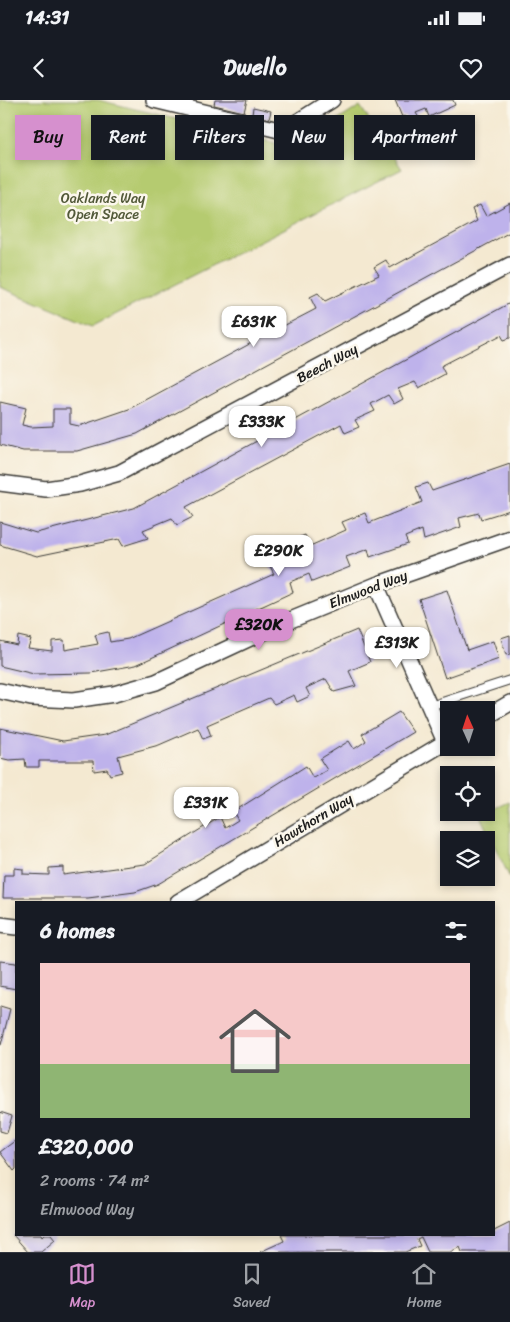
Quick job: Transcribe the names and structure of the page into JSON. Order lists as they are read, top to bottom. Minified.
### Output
{"streets":{"street":["Beech Way","Elmwood Way","Hawthorn Way"]},"parks":["Oaklands Way Open Space"],"north":"top","page":{"status":"14:31","header":"Dwello","chip":["Buy","Rent","Filters","New","Apartment"],"price":["£631K","£333K","£290K","£320K","£313K","£331K"],"heading":"6 homes","list":[{"name":"£320,000","note":"2 rooms · 74 m² · Elmwood Way"}],"tabs":["Map","Saved","Home"]}}
